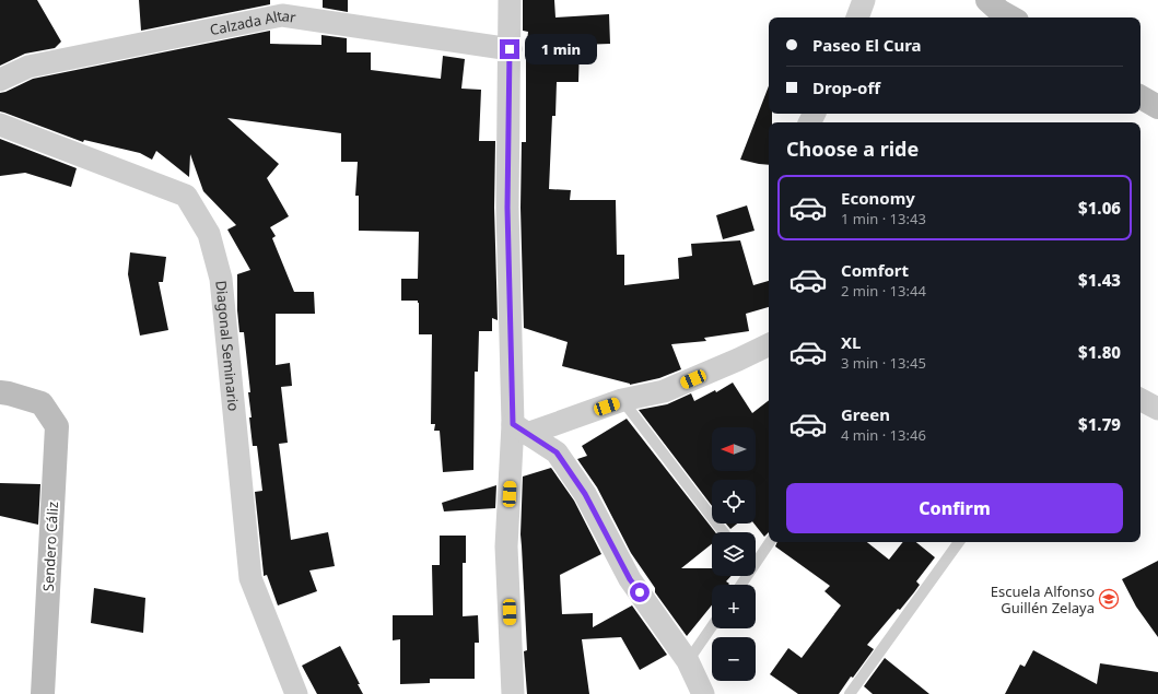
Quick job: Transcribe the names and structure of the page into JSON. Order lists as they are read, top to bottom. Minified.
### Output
{"streets":{"street":["Calzada Altar","Diagonal Seminario","Sendero Cáliz"]},"places":{"school or university":["Escuela Alfonso Guillén Zelaya"]},"north":"left","page":{"banner":["Paseo El Cura","Drop-off"],"bubble":"1 min","heading":"Choose a ride","list":[{"name":"Economy","note":"1 min · 13:43","value":"$1.06"},{"name":"Comfort","note":"2 min · 13:44","value":"$1.43"},{"name":"XL","note":"3 min · 13:45","value":"$1.80"},{"name":"Green","note":"4 min · 13:46","value":"$1.79"}],"map_buttons":["+","−"],"buttons":"Confirm"}}
